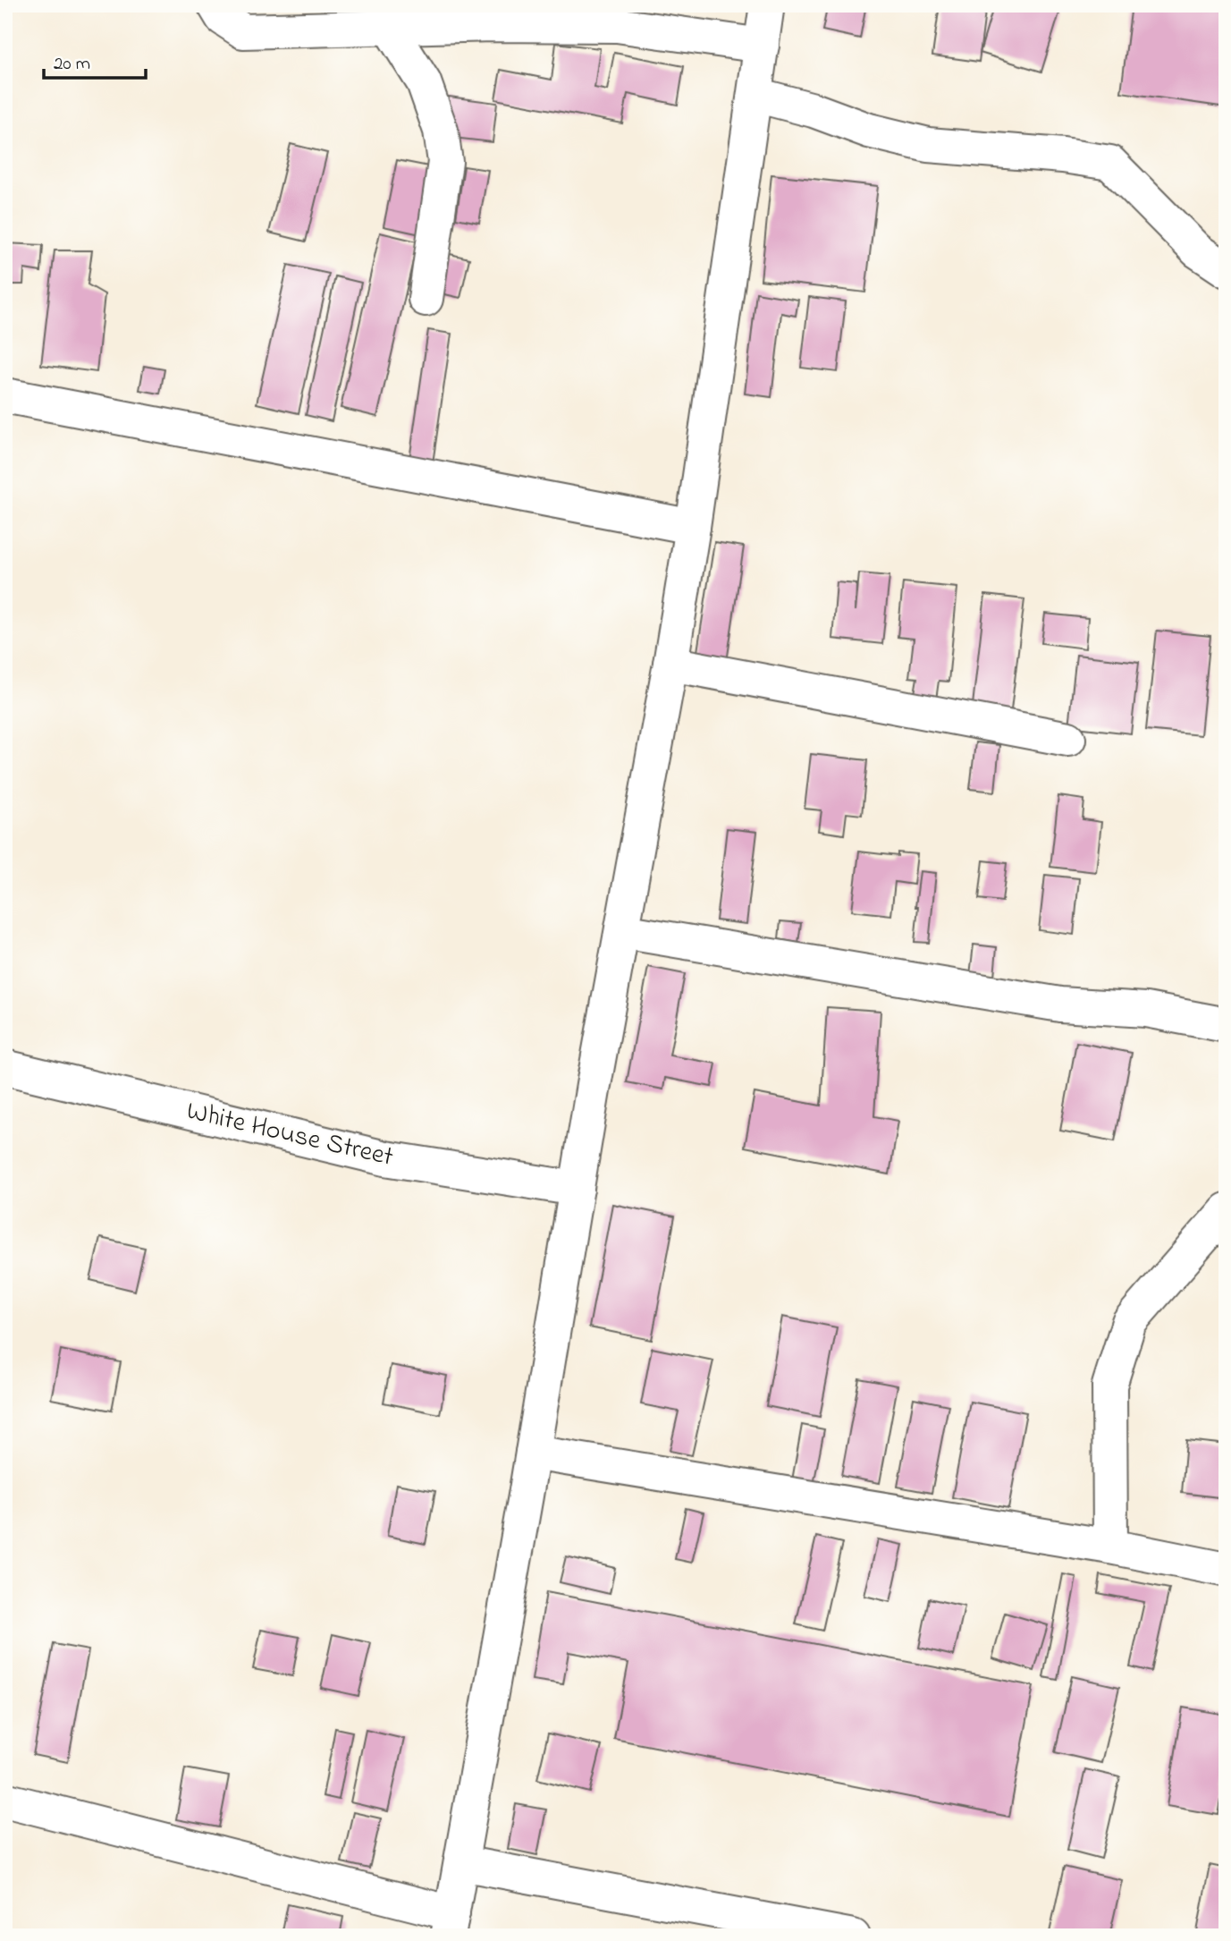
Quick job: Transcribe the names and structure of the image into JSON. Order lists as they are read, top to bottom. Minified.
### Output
{"streets":{"street":["White House Street"]},"scale_bar":"20 m"}
